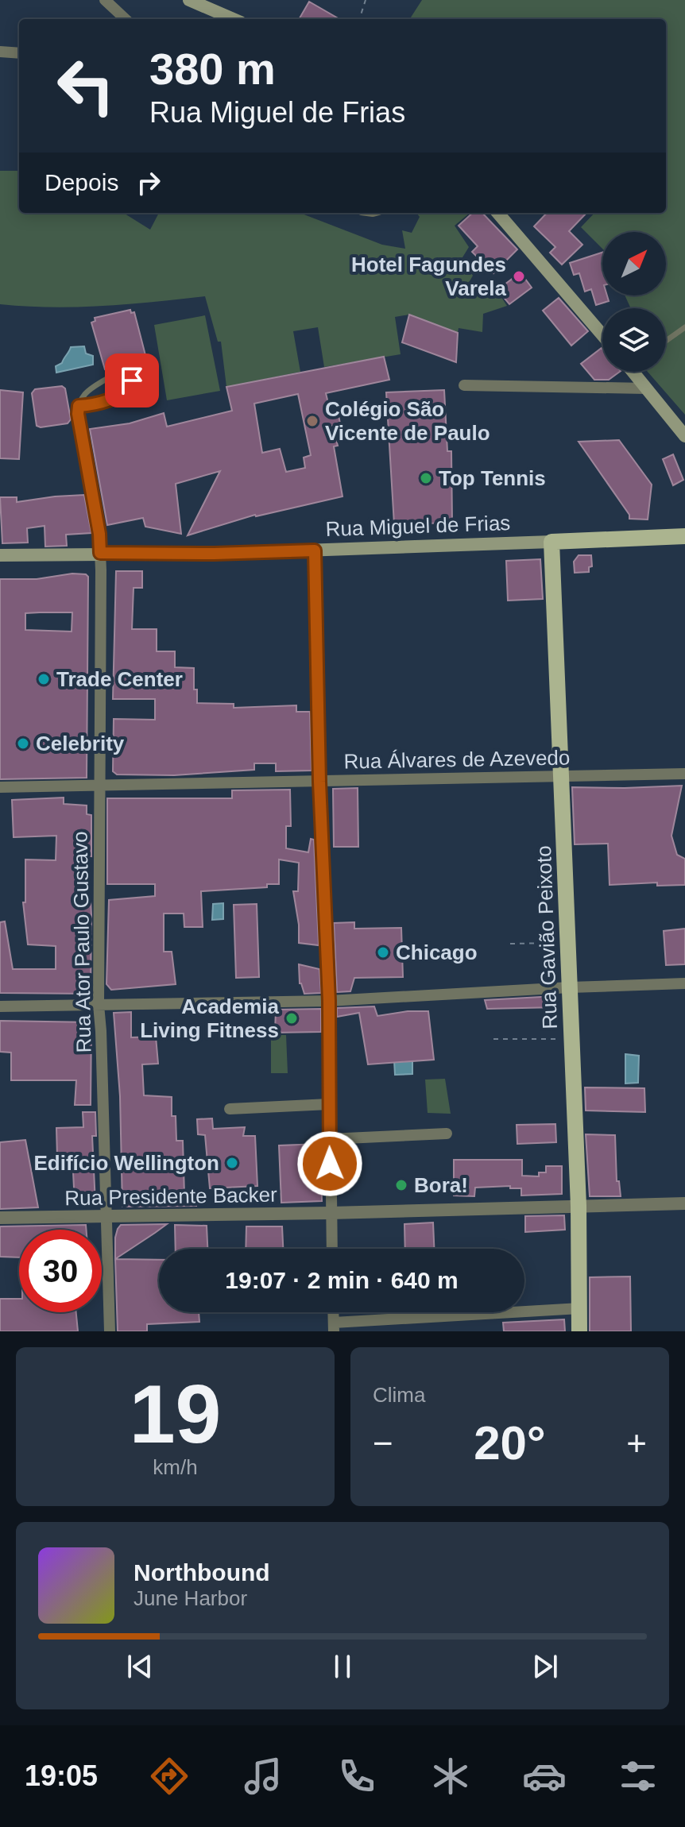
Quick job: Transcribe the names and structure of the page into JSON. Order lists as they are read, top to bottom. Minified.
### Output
{"streets":{"main road":["Rua Miguel de Frias","Rua Gavião Peixoto"],"street":["Rua Álvares de Azevedo","Rua Ator Paulo Gustavo","Rua Presidente Backer"]},"crossings":[["Rua Miguel de Frias","Rua Gavião Peixoto"],["Rua Miguel de Frias","Rua Ator Paulo Gustavo"],["Rua Álvares de Azevedo","Rua Gavião Peixoto"],["Rua Álvares de Azevedo","Rua Ator Paulo Gustavo"],["Rua Gavião Peixoto","Rua Presidente Backer"],["Rua Ator Paulo Gustavo","Rua Presidente Backer"]],"places":["Hotel Fagundes Varela","Colégio São Vicente de Paulo","Top Tennis","Trade Center","Celebrity","Chicago","Academia Living Fitness","Edifício Wellington","Bora!"],"north":"top right","page":{"turn":["380 m","Rua Miguel de Frias"],"then":"Depois","limit":"30","trip":"19:07 · 2 min · 640 m","tile":[["19","km/h"],"Clima"],"heat":["−","20°","+"],"song":["Northbound","June Harbor"],"tabs":"19:05"}}
